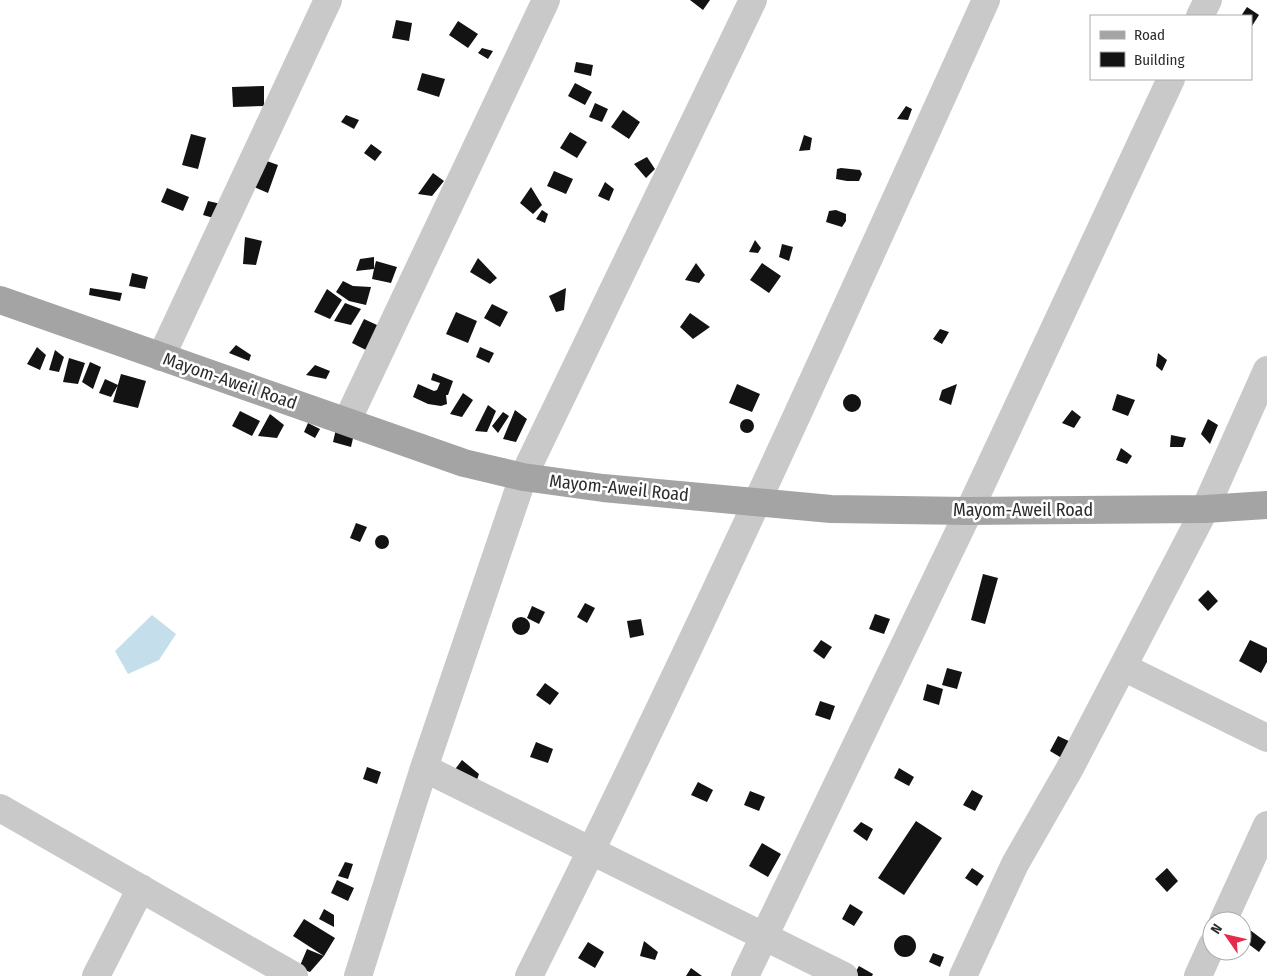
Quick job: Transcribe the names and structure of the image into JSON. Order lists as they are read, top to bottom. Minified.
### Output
{"streets":{"main road":["Mayom-Aweil Road"]},"legend":["Road","Building"],"north":"top left"}
